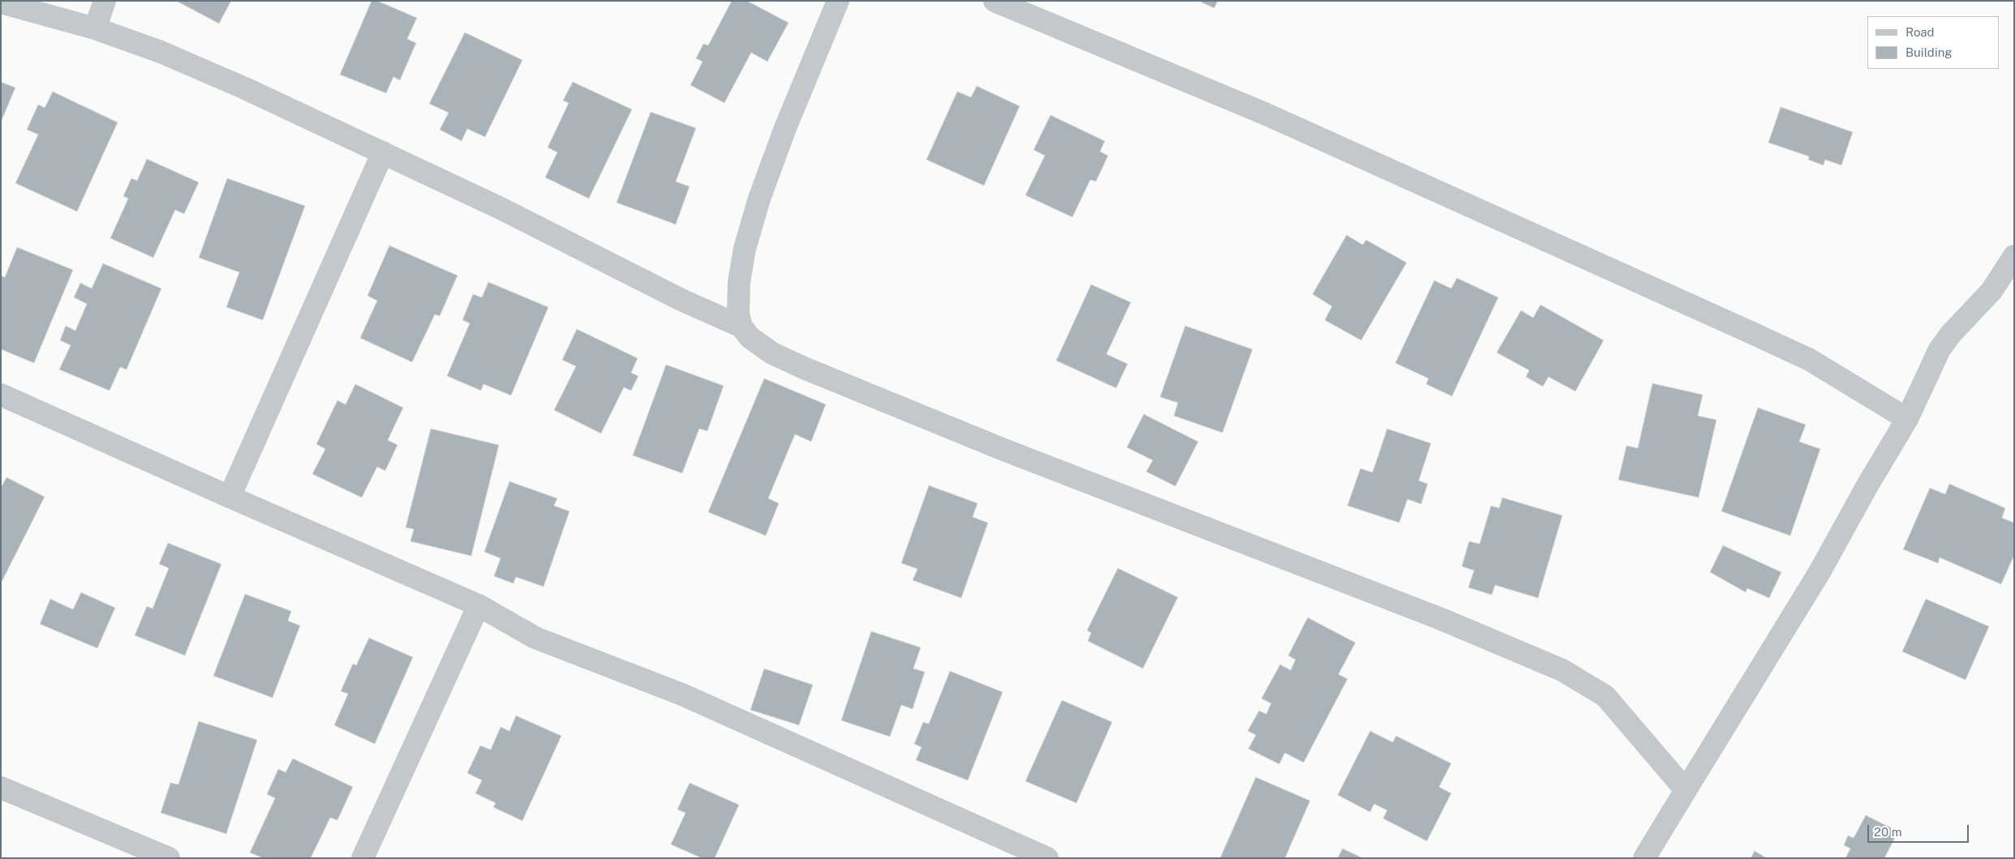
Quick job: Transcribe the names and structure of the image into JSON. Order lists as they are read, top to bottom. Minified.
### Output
{"legend":["Road","Building"],"scale_bar":"20 m"}
